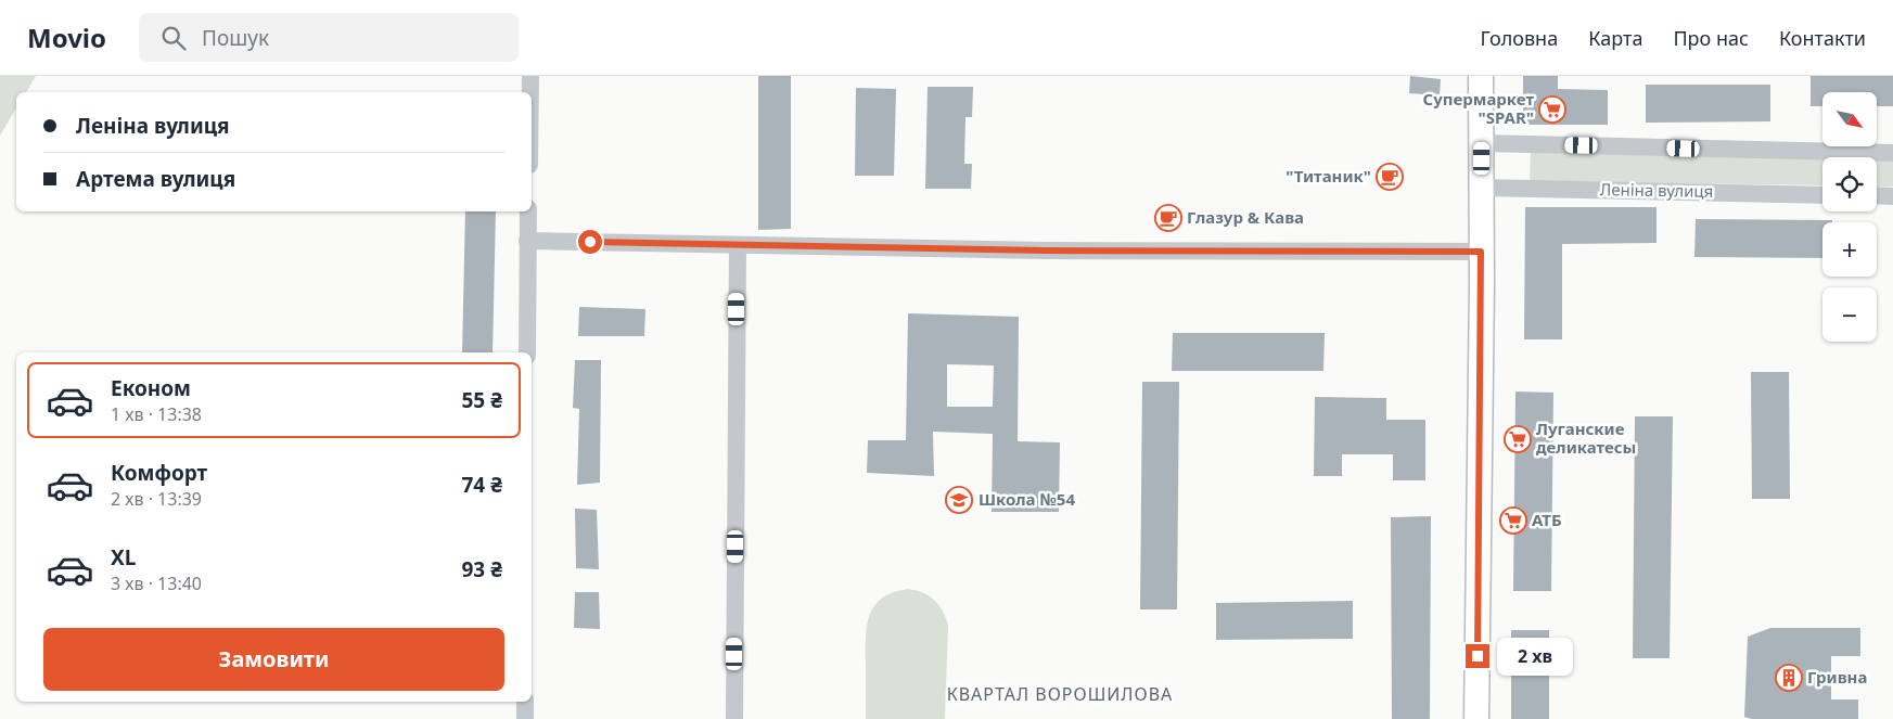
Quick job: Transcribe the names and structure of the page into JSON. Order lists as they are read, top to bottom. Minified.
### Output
{"streets":{"street":["Леніна вулиця"]},"districts":["КВАРТАЛ ВОРОШИЛОВА"],"places":{"supermarket":["Супермаркет \"SPAR\"","Луганские деликатесы","АТБ"],"cafe":["\"Титаник\"","Глазур & Кава"],"school or university":["Школа №54"],"building":["Гривна"]},"north":"bottom right","page":{"header":"Movio","search":"Пошук","nav":["Головна","Карта","Про нас","Контакти"],"map_buttons":["+","−"],"banner":["Леніна вулиця","Артема вулиця"],"list":[{"name":"Економ","note":"1 хв · 13:38","value":"55 ₴"},{"name":"Комфорт","note":"2 хв · 13:39","value":"74 ₴"},{"name":"XL","note":"3 хв · 13:40","value":"93 ₴"}],"buttons":"Замовити","bubble":"2 хв"}}
